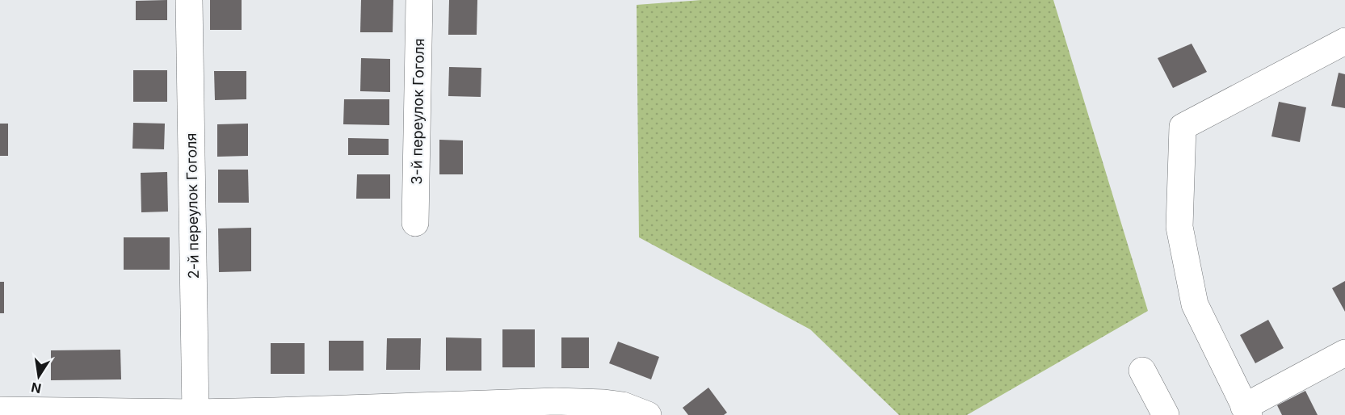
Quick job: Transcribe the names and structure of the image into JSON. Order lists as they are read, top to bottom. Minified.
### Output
{"streets":{"street":["3-й переулок Гоголя","2-й переулок Гоголя"]},"north":"bottom"}
